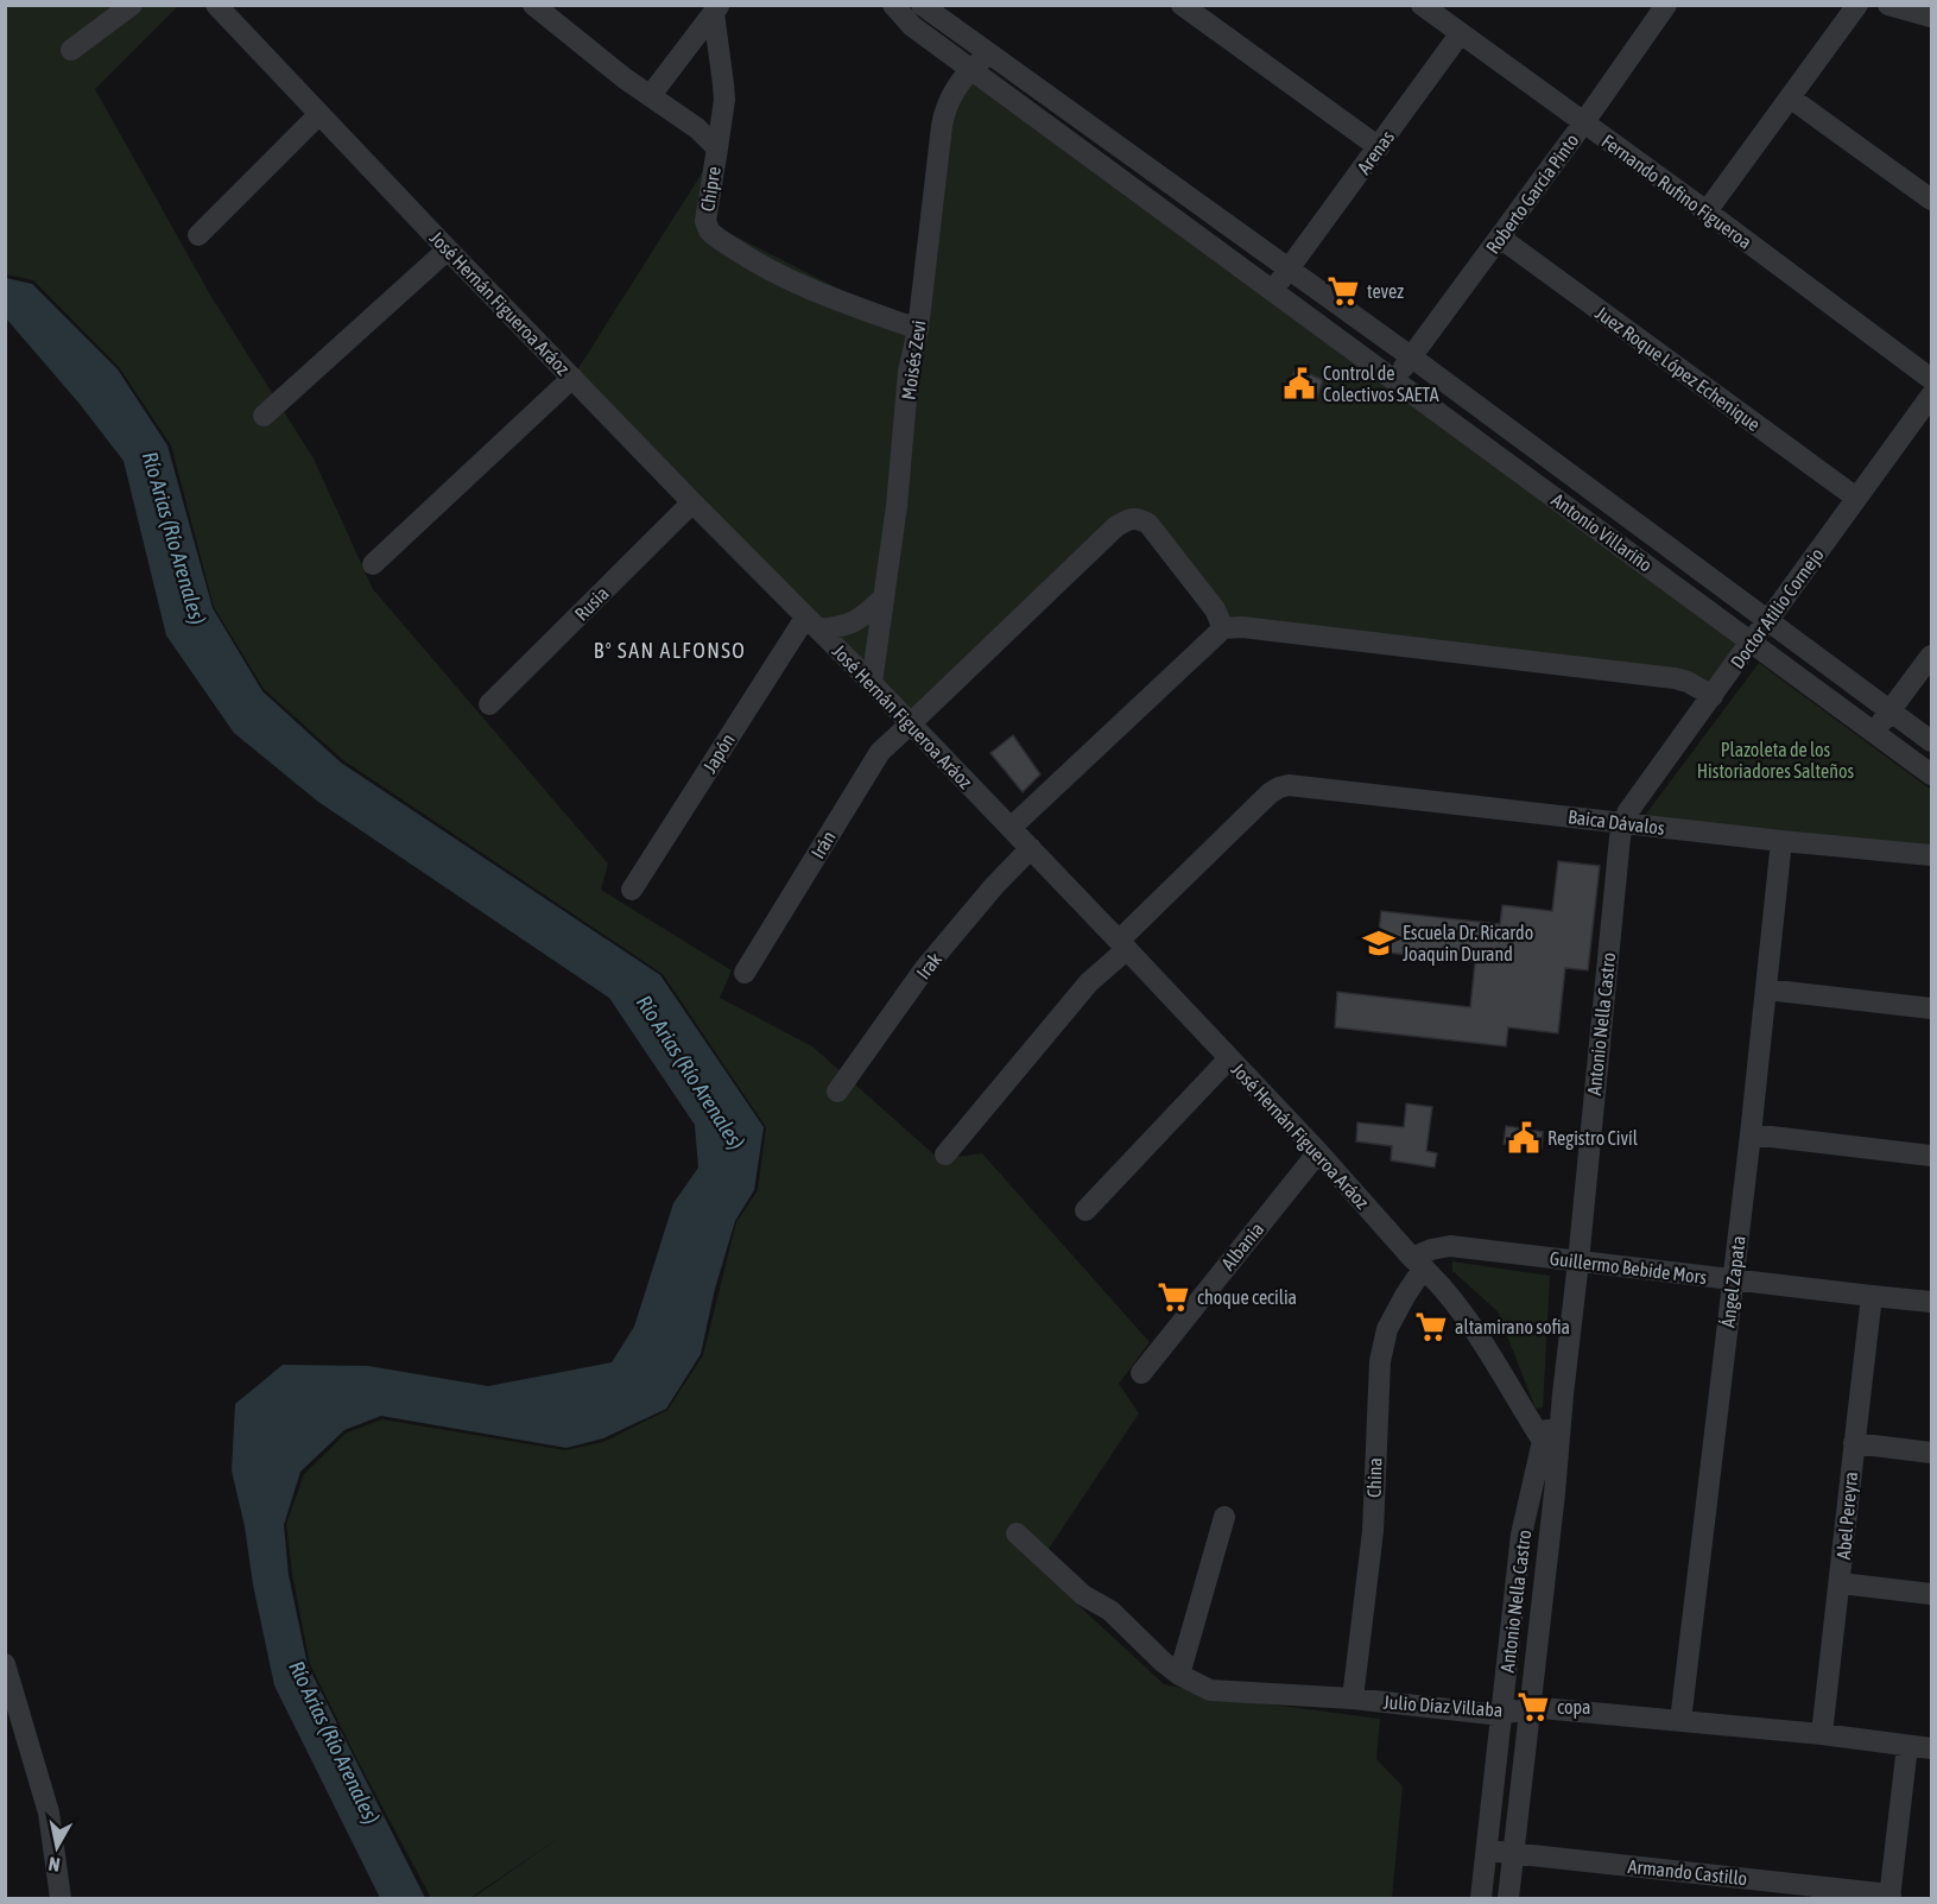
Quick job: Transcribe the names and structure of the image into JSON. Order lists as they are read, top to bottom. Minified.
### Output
{"streets":{"street":["Arenas","Chipre","Fernando Rufino Figueroa","Roberto García Pinto","José Hernán Figueroa Aráoz","Moisés Zevi","Juez Roque López Echenique","Antonio Villariño","Rusia","Doctor Atilio Cornejo","Japón","Baica Dávalos","Irán","Irak","Antonio Nella Castro","Albania","Guillermo Bebide Mors","Ángel Zapata","China","Abel Pereyra","Julio Díaz Villaba","Armando Castillo"]},"crossings":[["Arenas","Fernando Rufino Figueroa"],["Arenas","Antonio Villariño"],["Chipre","Moisés Zevi"],["Fernando Rufino Figueroa","Roberto García Pinto"],["Roberto García Pinto","Juez Roque López Echenique"],["Roberto García Pinto","Antonio Villariño"],["José Hernán Figueroa Aráoz","Moisés Zevi"],["José Hernán Figueroa Aráoz","Rusia"],["José Hernán Figueroa Aráoz","Japón"],["José Hernán Figueroa Aráoz","Baica Dávalos"],["José Hernán Figueroa Aráoz","Irán"],["José Hernán Figueroa Aráoz","Irak"],["José Hernán Figueroa Aráoz","Antonio Nella Castro"],["José Hernán Figueroa Aráoz","Albania"],["José Hernán Figueroa Aráoz","Guillermo Bebide Mors"],["José Hernán Figueroa Aráoz","China"],["Moisés Zevi","Antonio Villariño"],["Juez Roque López Echenique","Doctor Atilio Cornejo"],["Antonio Villariño","Doctor Atilio Cornejo"],["Doctor Atilio Cornejo","Baica Dávalos"],["Doctor Atilio Cornejo","Antonio Nella Castro"],["Baica Dávalos","Antonio Nella Castro"],["Baica Dávalos","Ángel Zapata"],["Antonio Nella Castro","Guillermo Bebide Mors"],["Antonio Nella Castro","Julio Díaz Villaba"],["Antonio Nella Castro","Armando Castillo"],["Guillermo Bebide Mors","Ángel Zapata"],["Guillermo Bebide Mors","China"],["Guillermo Bebide Mors","Abel Pereyra"],["Ángel Zapata","Julio Díaz Villaba"],["China","Julio Díaz Villaba"],["Abel Pereyra","Julio Díaz Villaba"]],"districts":["B° SAN ALFONSO"],"water":["Río Arias (Río Arenales)"],"parks":["Plazoleta de los Historiadores Salteños"],"places":{"supermarket":["tevez","choque cecilia","altamirano sofia","copa"],"public building":["Control de Colectivos SAETA","Registro Civíl"],"school or university":["Escuela Dr. Ricardo Joaquin Durand"]},"north":"bottom"}
